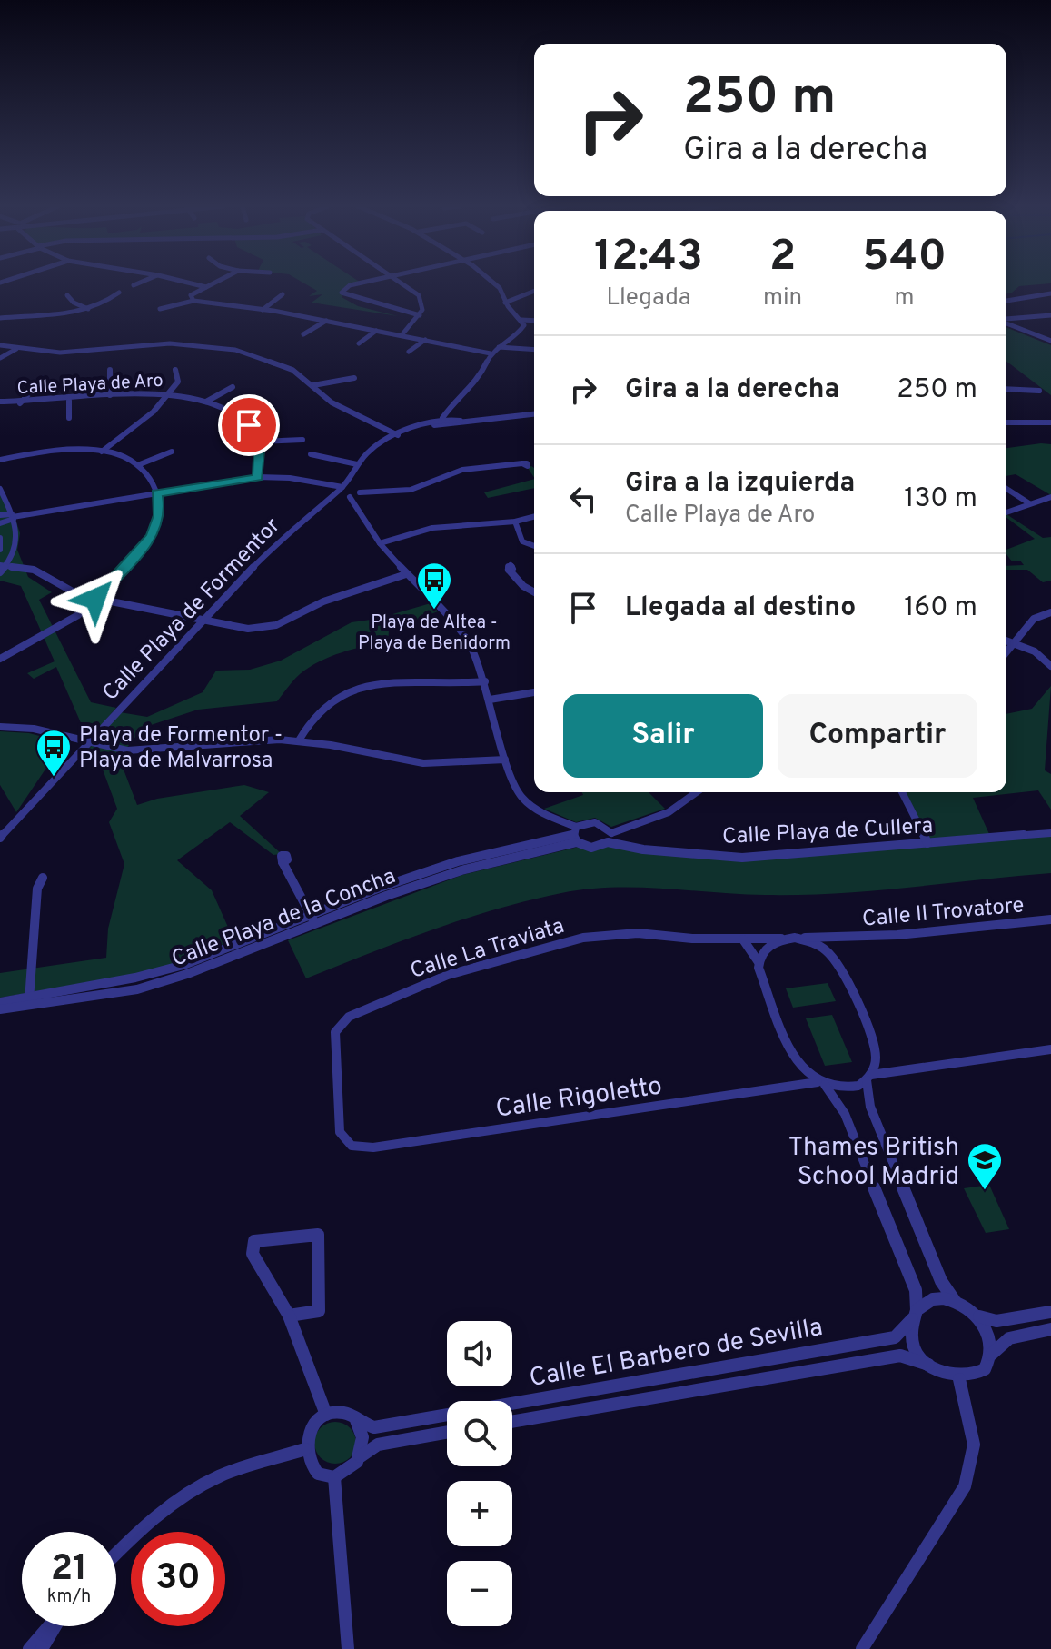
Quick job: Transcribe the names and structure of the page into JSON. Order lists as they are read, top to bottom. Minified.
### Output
{"streets":{"street":["Calle Playa de Aro","Calle Playa de Formentor","Calle Playa de Cullera","Calle Il Trovatore","Calle Playa de la Concha","Calle La Traviata","Calle Rigoletto","Calle El Barbero de Sevilla"]},"crossings":[["Calle La Traviata","Calle Rigoletto"]],"places":{"bus stop":["Playa de Altea - Playa de Benidorm","Playa de Formentor - Playa de Malvarrosa"],"school or university":["Thames British School Madrid"]},"page":{"turn":["250 m","Gira a la derecha"],"eta":["12:43","Llegada","2","min","540","m"],"list":[{"name":"Gira a la derecha","value":"250 m"},{"name":"Gira a la izquierda","note":"Calle Playa de Aro","value":"130 m"},{"name":"Llegada al destino","value":"160 m"}],"buttons":["Salir","Compartir"],"map_buttons":["+","−"],"speed":"21 km/h","limit":"30"}}
